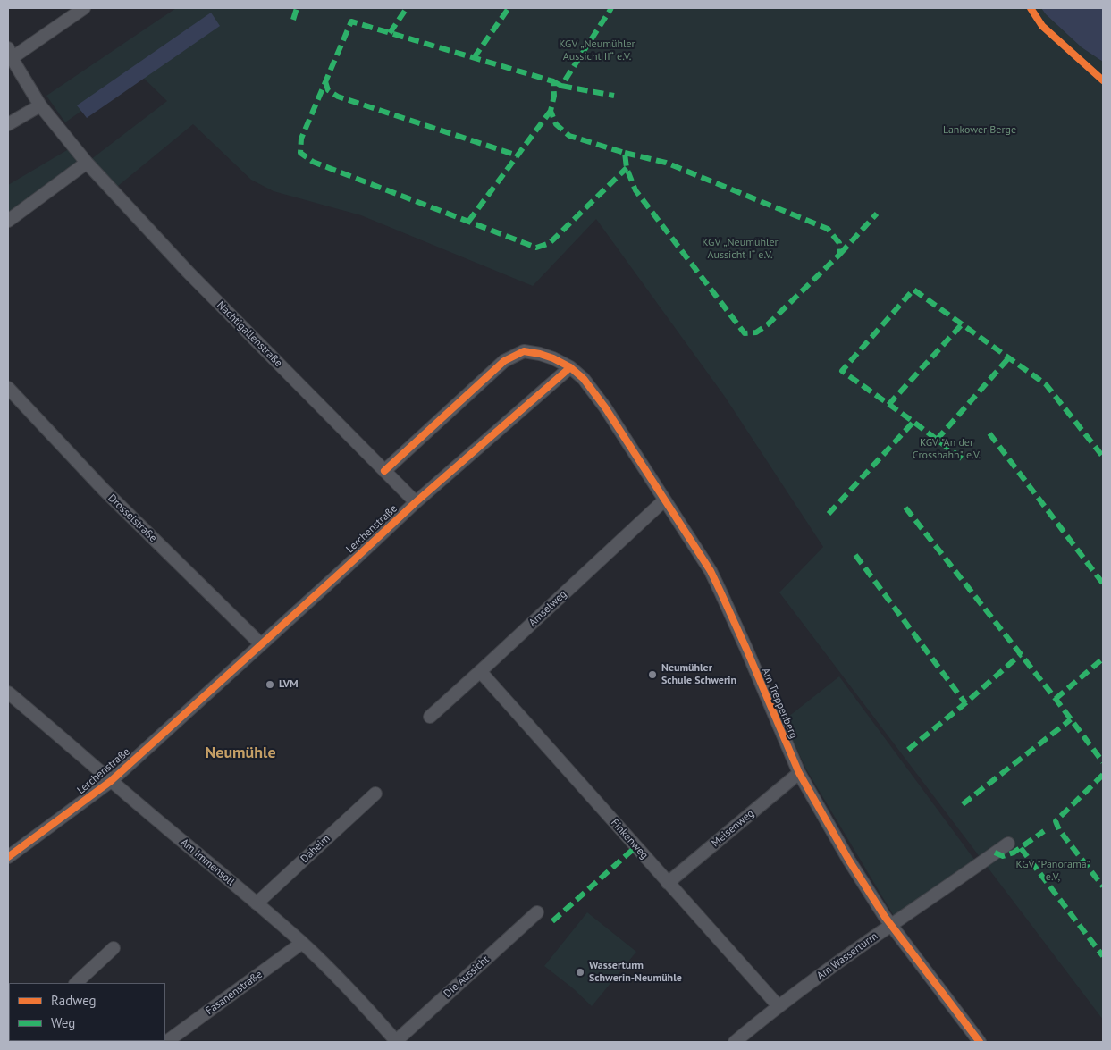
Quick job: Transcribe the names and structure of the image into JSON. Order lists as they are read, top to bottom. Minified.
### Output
{"streets":{"street":["Nachtigallenstraße","Drosselstraße","Lerchenstraße","Amselweg","Am Treppenberg","Meisenweg","Finkenweg","Daheim","Am Immensoll","Am Wasserturm","Die Aussicht","Fasanenstraße"]},"crossings":[["Nachtigallenstraße","Lerchenstraße"],["Drosselstraße","Lerchenstraße"],["Lerchenstraße","Am Treppenberg"],["Lerchenstraße","Am Immensoll"],["Amselweg","Am Treppenberg"],["Amselweg","Finkenweg"],["Am Treppenberg","Meisenweg"],["Am Treppenberg","Am Wasserturm"],["Meisenweg","Finkenweg"],["Finkenweg","Am Wasserturm"],["Daheim","Am Immensoll"],["Am Immensoll","Die Aussicht"],["Am Immensoll","Fasanenstraße"]],"districts":["Neumühle"],"parks":["KGV „Neumühler Aussicht II“ e.V.","Lankower Berge","KGV „Neumühler Aussicht I“ e.V.","KGV \"An der Crossbahn\" e.V.","KGV \"Panorama\" e.V,"],"places":["Neumühler Schule Schwerin","LVM","Wasserturm Schwerin-Neumühle"],"legend":["Radweg","Weg"]}
